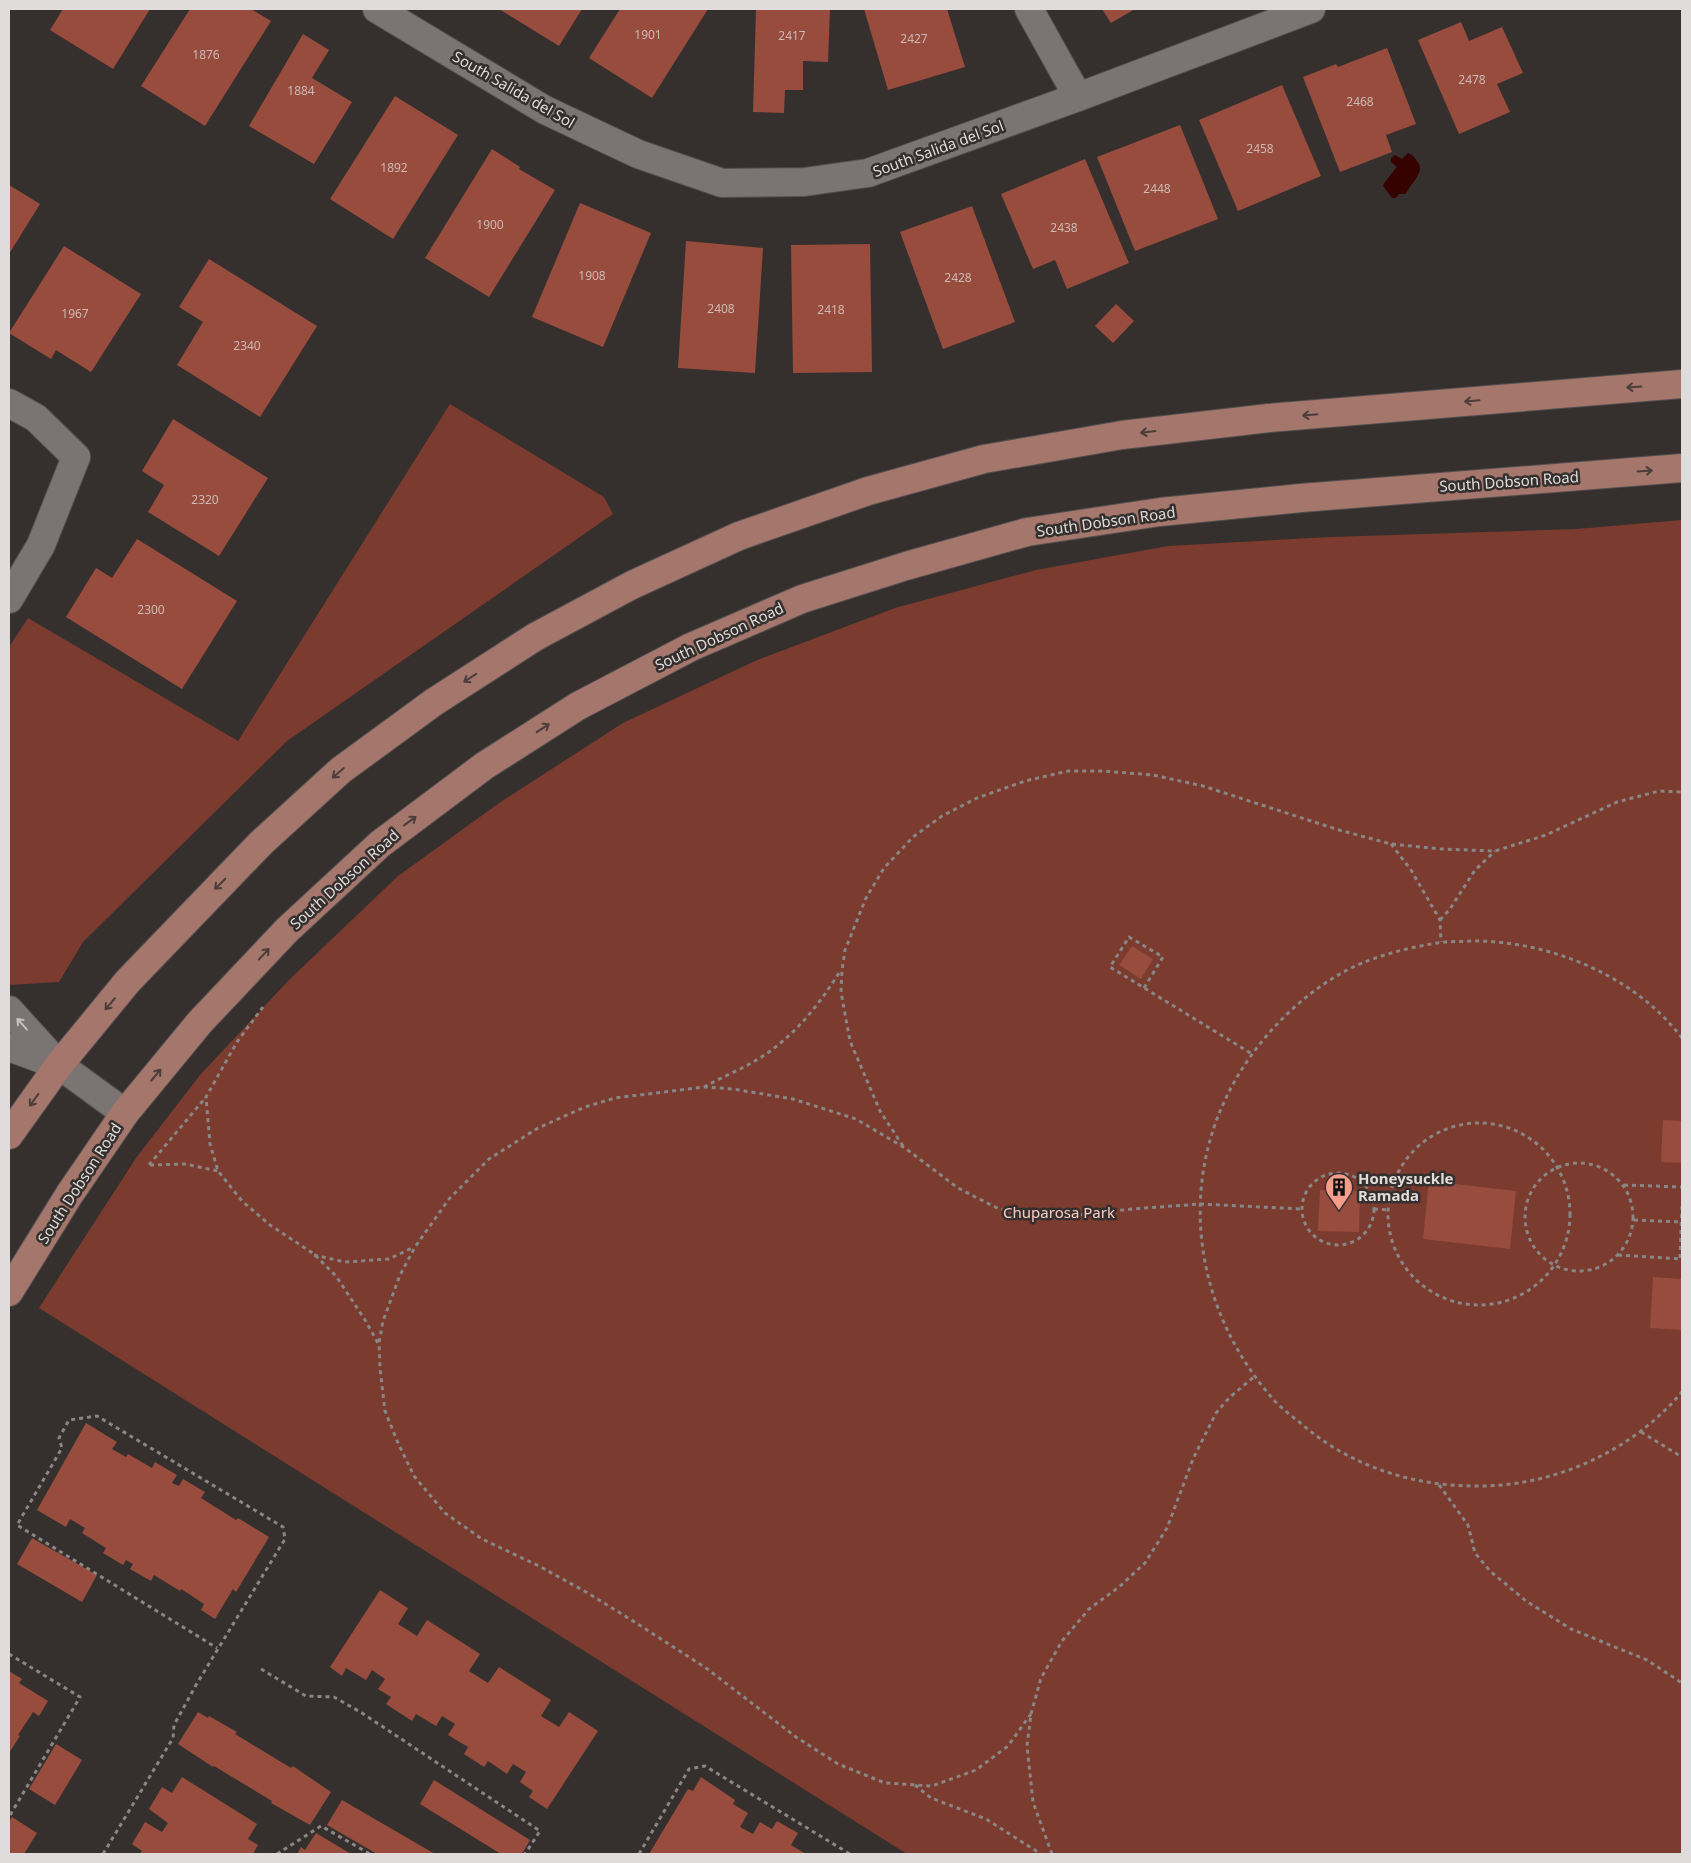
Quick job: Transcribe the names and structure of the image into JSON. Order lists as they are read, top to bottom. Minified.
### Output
{"streets":{"main road":["South Dobson Road"],"street":["South Salida del Sol"]},"parks":["Chuparosa Park"],"places":{"building":["Honeysuckle Ramada"]},"house_numbers":["1901","2417","2427","1876","2478","1884","2468","2458","1892","2448","1900","2438","1908","2428","2408","2418","1967","2340","2320","2300"]}
